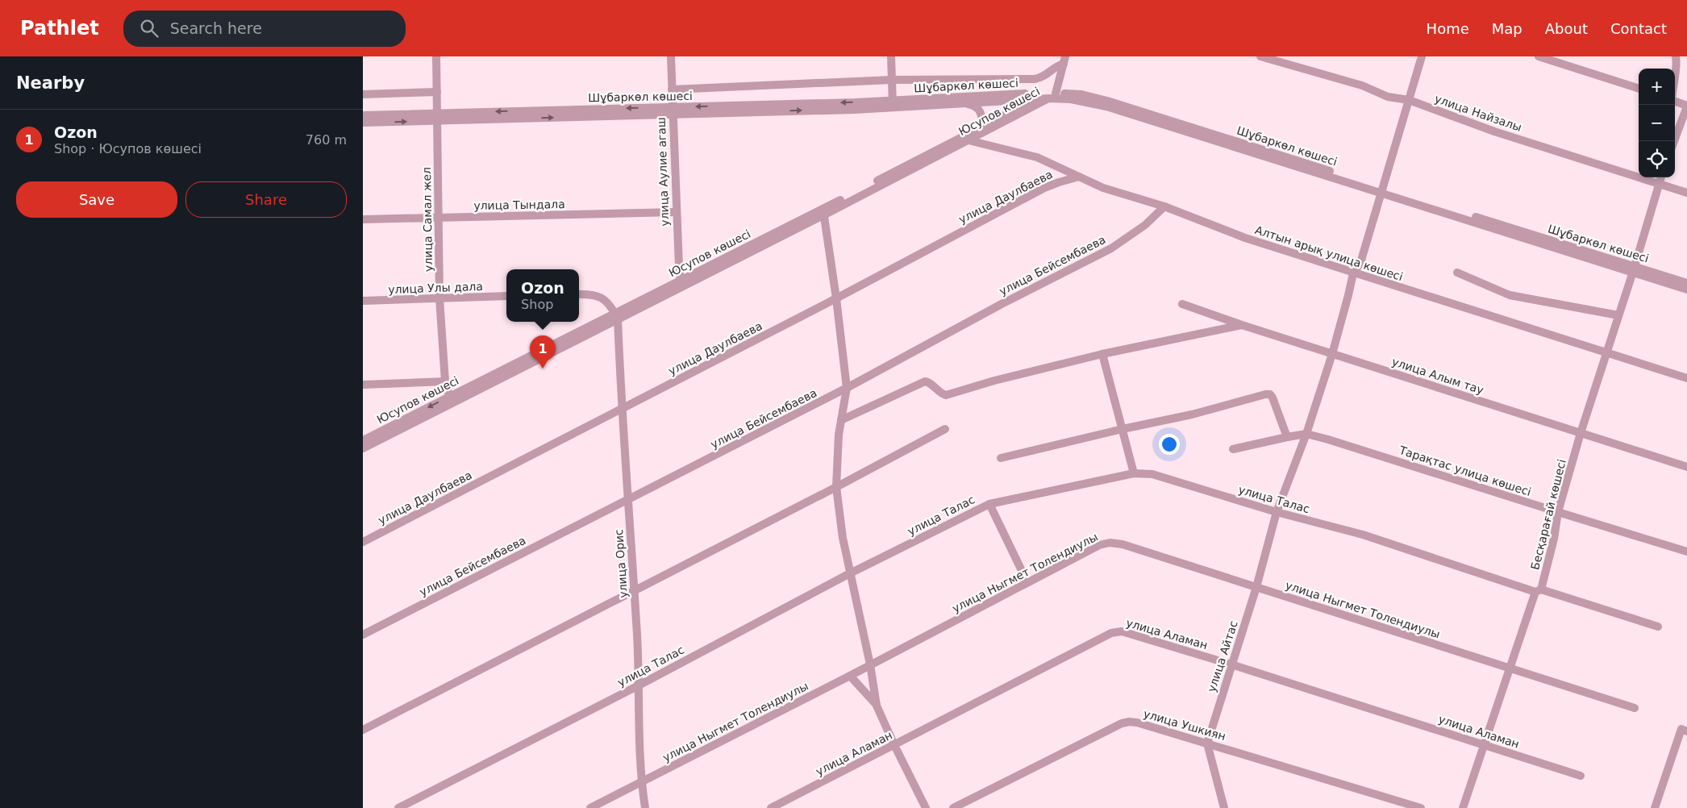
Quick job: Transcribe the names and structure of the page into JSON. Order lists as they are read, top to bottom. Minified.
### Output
{"streets":{"street":["Шұбаркөл көшесі","Юсупов көшесі","улица Найзалы","улица Аулие агаш","улица Даулбаева","улица Тындала","улица Самал жел","Алтын арық улица көшесі","улица Бейсембаева","улица Улы дала","улица Алым тау","Тарақтас улица көшесі","улица Талас","Бесқарағай көшесі","улица Орис","улица Ныгмет Толендиулы","улица Аламан","улица Айтас","улица Ушкиян"]},"crossings":[["Шұбаркөл көшесі","Юсупов көшесі"],["Шұбаркөл көшесі","улица Аулие агаш"],["Шұбаркөл көшесі","улица Самал жел"],["Шұбаркөл көшесі","Бесқарағай көшесі"],["Шұбаркөл көшесі","улица Айтас"],["Юсупов көшесі","улица Аулие агаш"],["Юсупов көшесі","улица Самал жел"],["Юсупов көшесі","Алтын арық улица көшесі"],["Юсупов көшесі","улица Орис"],["улица Найзалы","Бесқарағай көшесі"],["улица Найзалы","улица Айтас"],["улица Аулие агаш","улица Тындала"],["улица Даулбаева","Алтын арық улица көшесі"],["улица Даулбаева","улица Орис"],["улица Тындала","улица Самал жел"],["улица Самал жел","улица Улы дала"],["Алтын арық улица көшесі","улица Бейсембаева"],["Алтын арық улица көшесі","Бесқарағай көшесі"],["Алтын арық улица көшесі","улица Айтас"],["улица Бейсембаева","улица Орис"],["улица Алым тау","Бесқарағай көшесі"],["улица Алым тау","улица Айтас"],["Тарақтас улица көшесі","Бесқарағай көшесі"],["Тарақтас улица көшесі","улица Айтас"],["улица Талас","Бесқарағай көшесі"],["улица Талас","улица Орис"],["улица Талас","улица Айтас"],["Бесқарағай көшесі","улица Ныгмет Толендиулы"],["Бесқарағай көшесі","улица Аламан"],["улица Орис","улица Ныгмет Толендиулы"],["улица Ныгмет Толендиулы","улица Айтас"],["улица Аламан","улица Айтас"],["улица Айтас","улица Ушкиян"]],"page":{"header":"Pathlet","search":"Search here","nav":["Home","Map","About","Contact"],"heading":"Nearby","map_buttons":["+","−"],"list":[{"mark":"1","name":"Ozon","note":"Shop · Юсупов көшесі","value":"760 m"}],"buttons":["Save","Share"],"popup":["Ozon","Shop"],"pins":"1"}}
